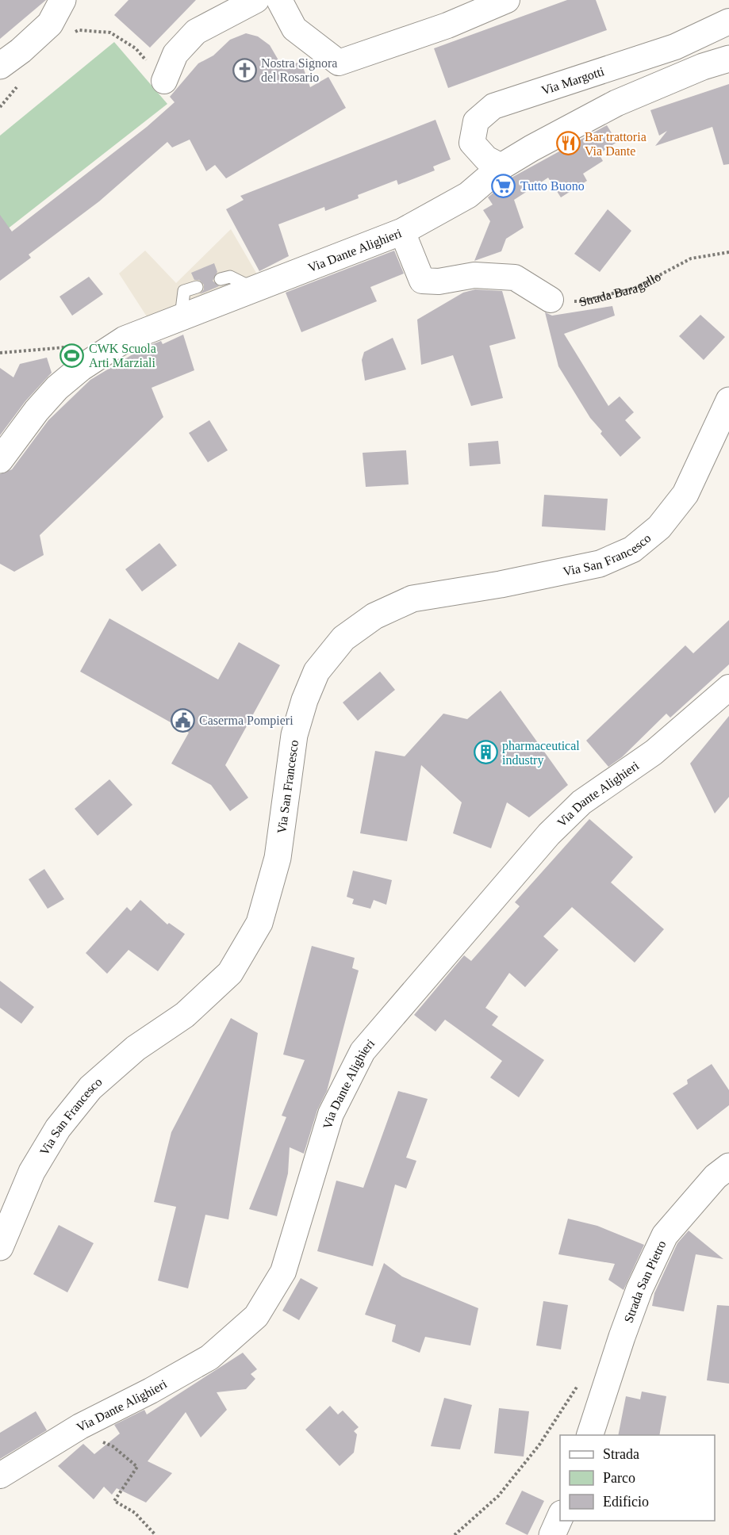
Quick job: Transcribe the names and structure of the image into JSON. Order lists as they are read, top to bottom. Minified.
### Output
{"streets":{"street":["Via Margotti","Via Dante Alighieri","Via San Francesco","Strada San Pietro"],"path":["Strada Baragallo"]},"crossings":[["Via Margotti","Via Dante Alighieri"]],"places":{"church":["Nostra Signora del Rosario"],"restaurant":["Bar trattoria Via Dante"],"supermarket":["Tutto Buono"],"sports":["CWK Scuola Arti Marziali"],"public building":["Caserma Pompieri"],"building":["pharmaceutical industry"]},"legend":["Strada","Parco","Edificio"]}
